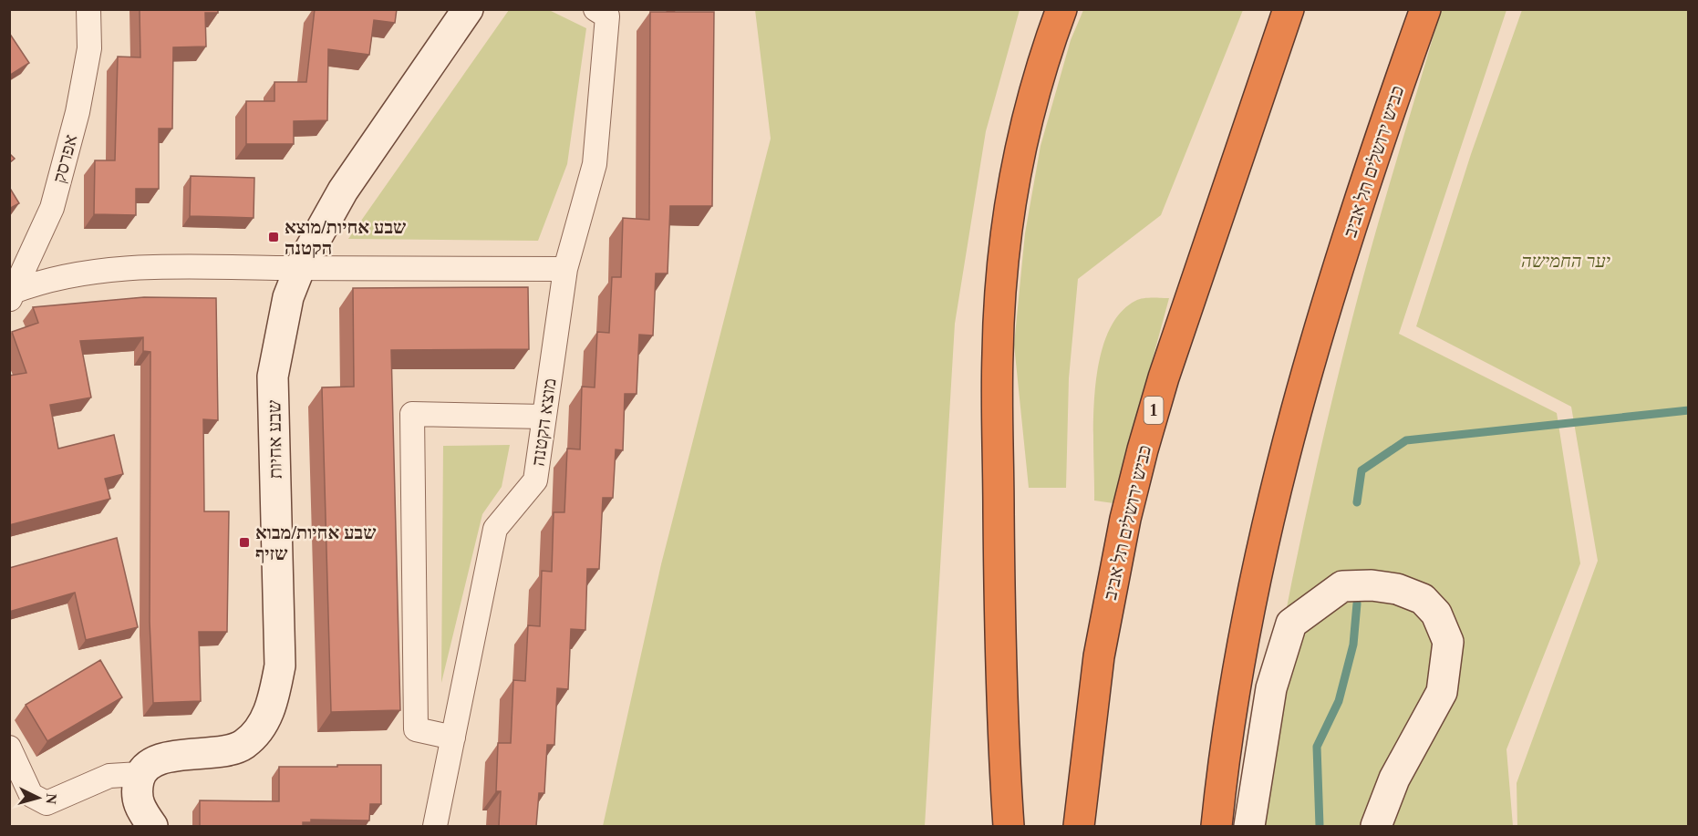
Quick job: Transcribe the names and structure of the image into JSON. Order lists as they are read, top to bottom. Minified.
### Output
{"streets":{"highway":["כביש ירושלים תל אביב","1"],"main road":["שבע אחיות"],"street":["אפרסק","מוצא הקטנה"]},"parks":["יער החמישה"],"places":{"transit":["שבע אחיות/מוצא הקטנה","שבע אחיות/מבוא שזיף"]},"north":"right"}
